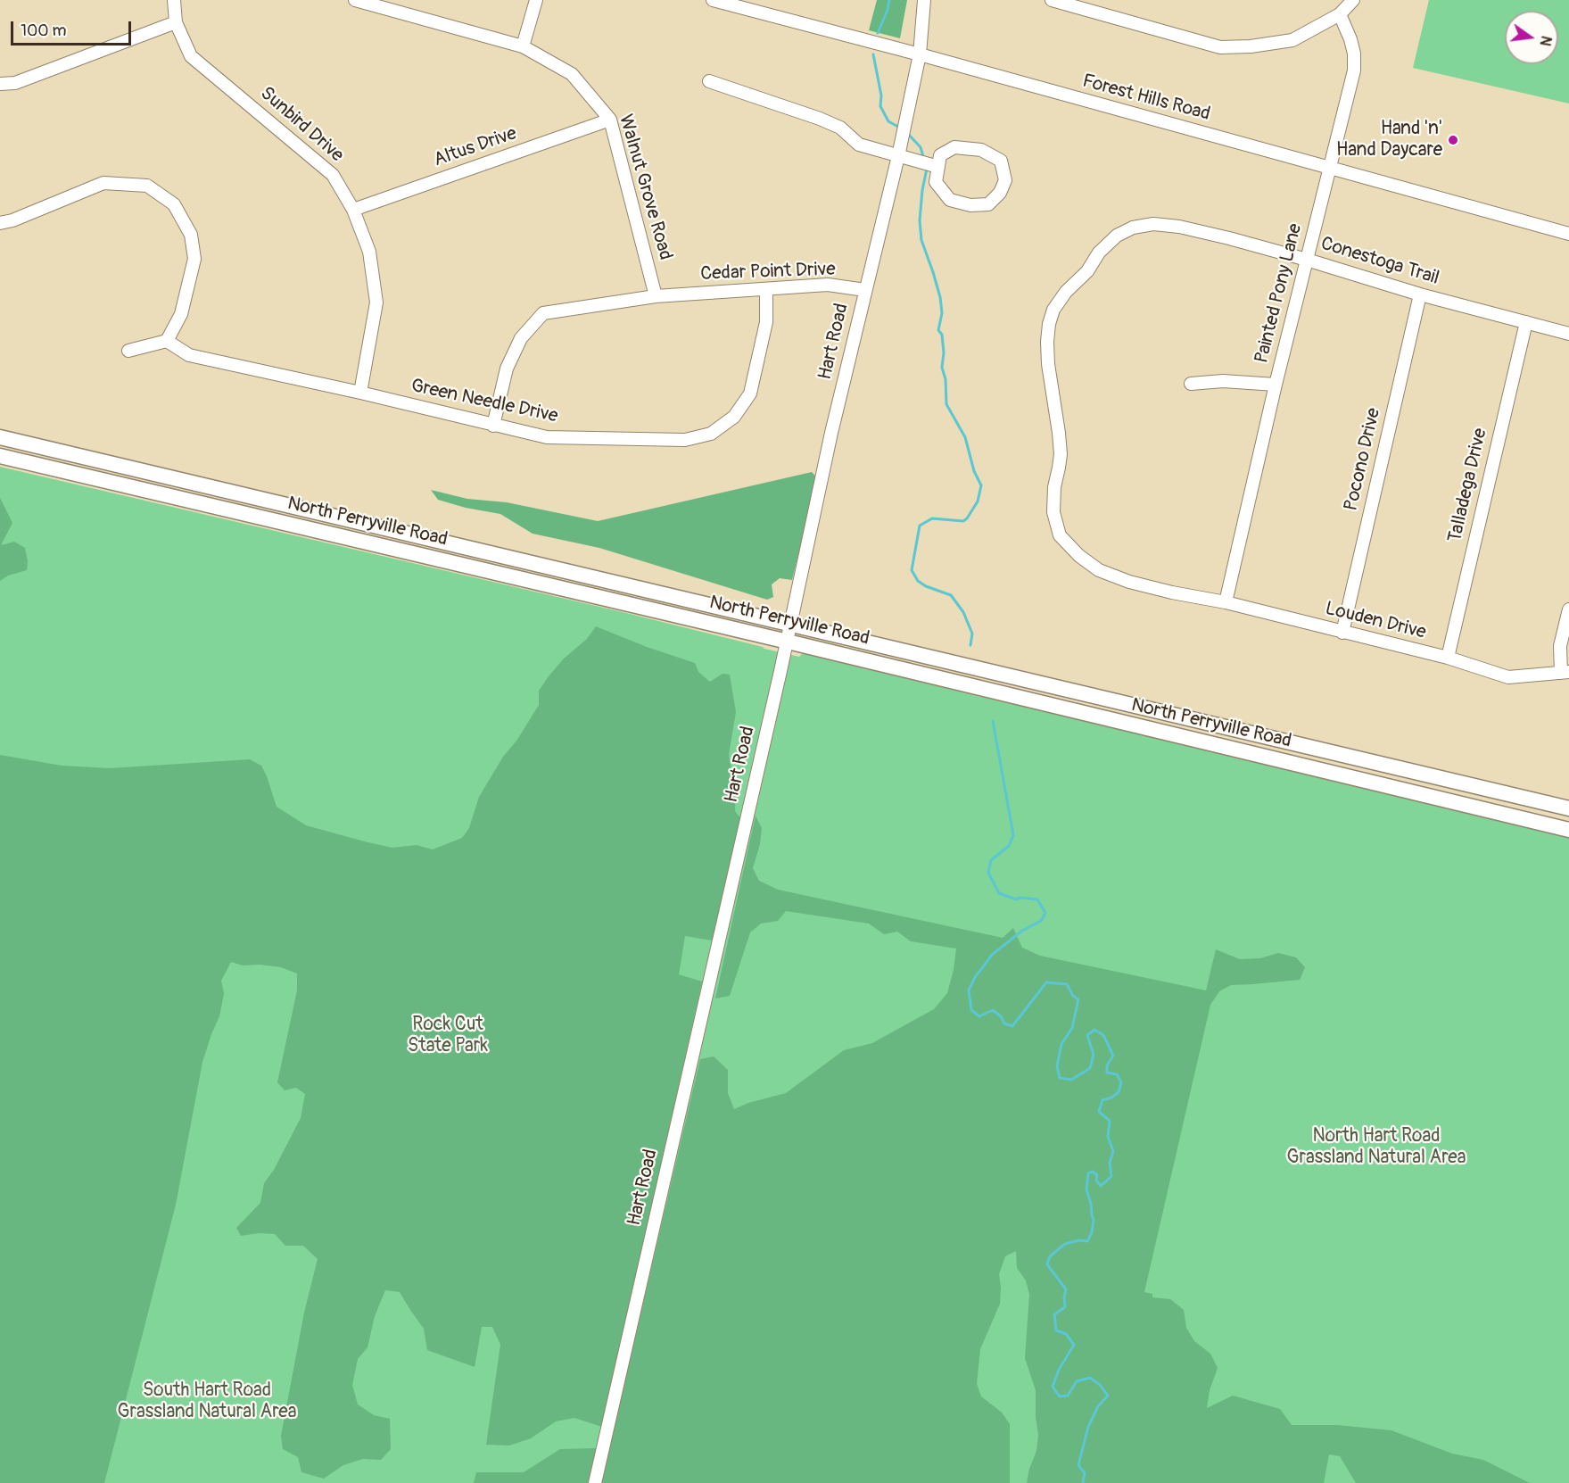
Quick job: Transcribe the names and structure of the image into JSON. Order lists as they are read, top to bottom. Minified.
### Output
{"streets":{"main road":["North Perryville Road"],"street":["Forest Hills Road","Sunbird Drive","Altus Drive","Walnut Grove Road","Conestoga Trail","Cedar Point Drive","Painted Pony Lane","Hart Road","Green Needle Drive","Pocono Drive","Talladega Drive","Louden Drive"]},"crossings":[["Forest Hills Road","Painted Pony Lane"],["Forest Hills Road","Hart Road"],["Sunbird Drive","Altus Drive"],["Sunbird Drive","Green Needle Drive"],["Altus Drive","Walnut Grove Road"],["Walnut Grove Road","Cedar Point Drive"],["Conestoga Trail","Painted Pony Lane"],["Conestoga Trail","Pocono Drive"],["Conestoga Trail","Talladega Drive"],["Conestoga Trail","Louden Drive"],["Cedar Point Drive","Hart Road"],["Cedar Point Drive","Green Needle Drive"],["Painted Pony Lane","Louden Drive"],["Hart Road","North Perryville Road"],["Pocono Drive","Louden Drive"],["Talladega Drive","Louden Drive"]],"parks":["Rock Cut State Park","North Hart Road Grassland Natural Area","South Hart Road Grassland Natural Area"],"places":["Hand 'n' Hand Daycare"],"scale_bar":"100 m","north":"right"}
